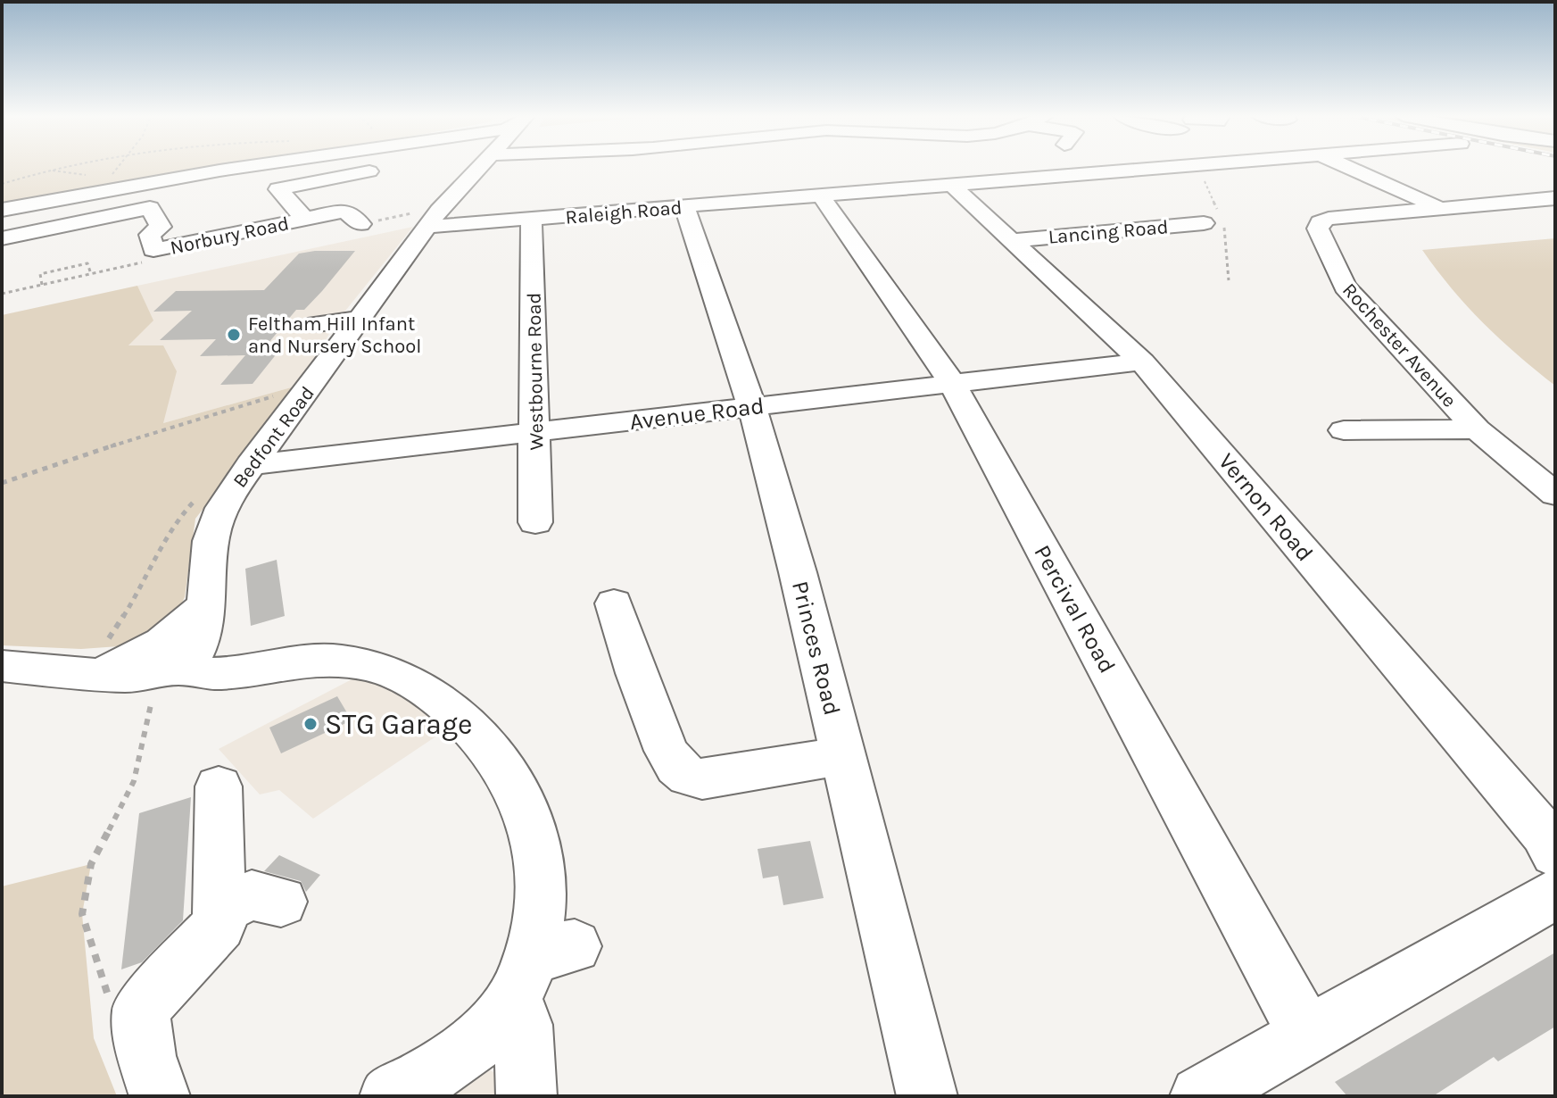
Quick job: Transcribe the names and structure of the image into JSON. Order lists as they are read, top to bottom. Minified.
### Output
{"streets":{"street":["Raleigh Road","Lancing Road","Norbury Road","Rochester Avenue","Westbourne Road","Avenue Road","Bedfont Road","Vernon Road","Percival Road","Princes Road"]},"crossings":[["Raleigh Road","Westbourne Road"],["Raleigh Road","Bedfont Road"],["Raleigh Road","Vernon Road"],["Raleigh Road","Percival Road"],["Raleigh Road","Princes Road"],["Lancing Road","Vernon Road"],["Westbourne Road","Avenue Road"],["Avenue Road","Bedfont Road"],["Avenue Road","Vernon Road"],["Avenue Road","Percival Road"],["Avenue Road","Princes Road"]],"places":["Feltham Hill Infant and Nursery School","STG Garage"]}
